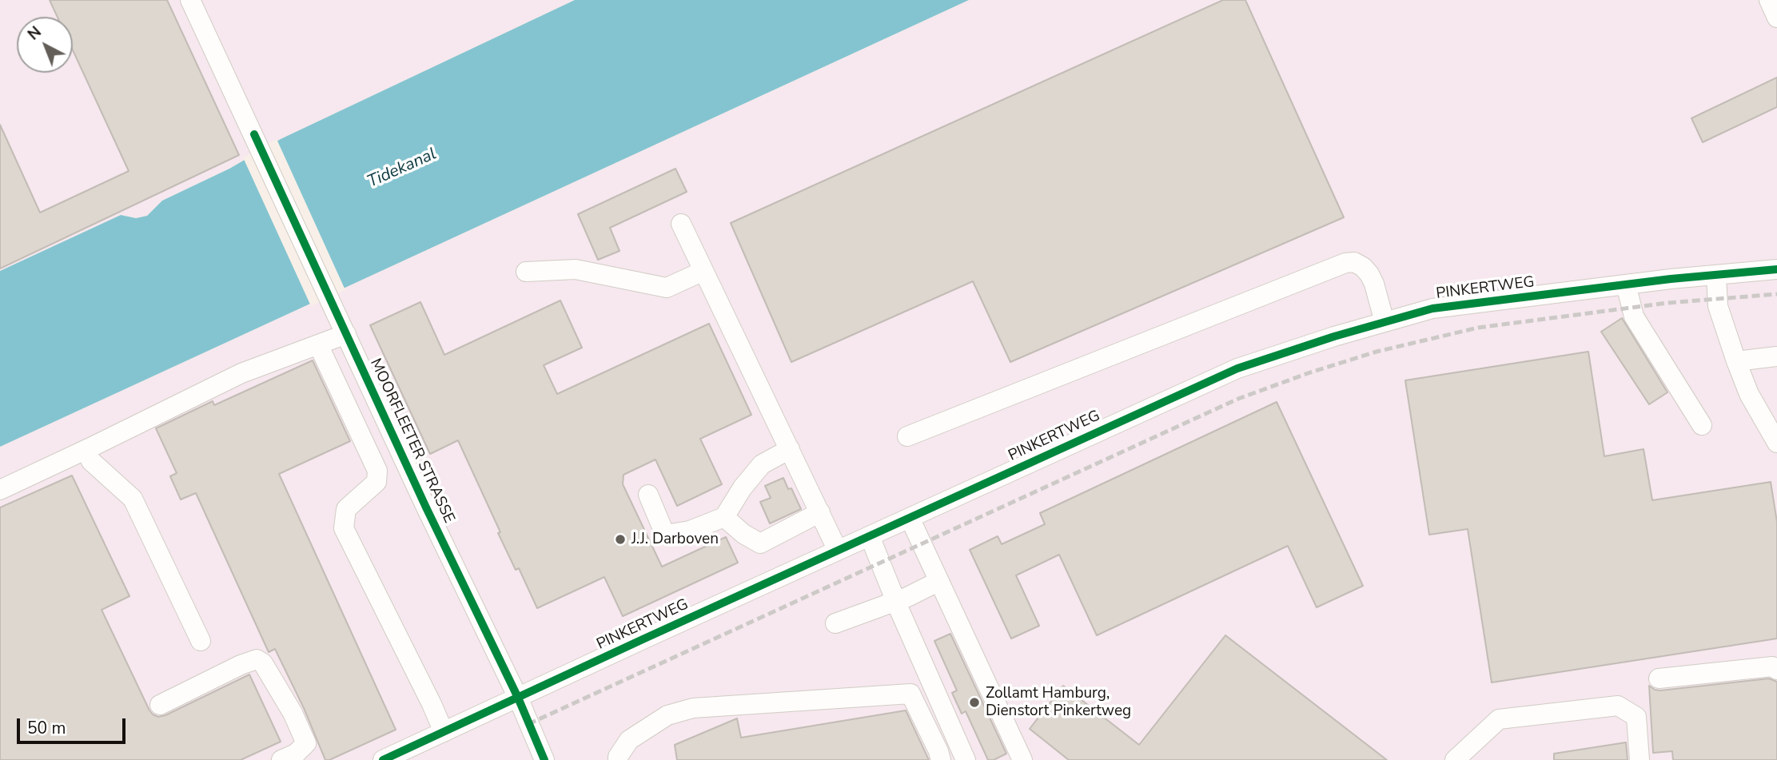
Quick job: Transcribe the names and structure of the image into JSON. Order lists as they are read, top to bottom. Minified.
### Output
{"streets":{"street":["PINKERTWEG","MOORFLEETER STRASSE"]},"crossings":[["PINKERTWEG","MOORFLEETER STRASSE"]],"water":["Tidekanal"],"places":["J.J. Darboven","Zollamt Hamburg, Dienstort Pinkertweg"],"scale_bar":"50 m","north":"top left"}
